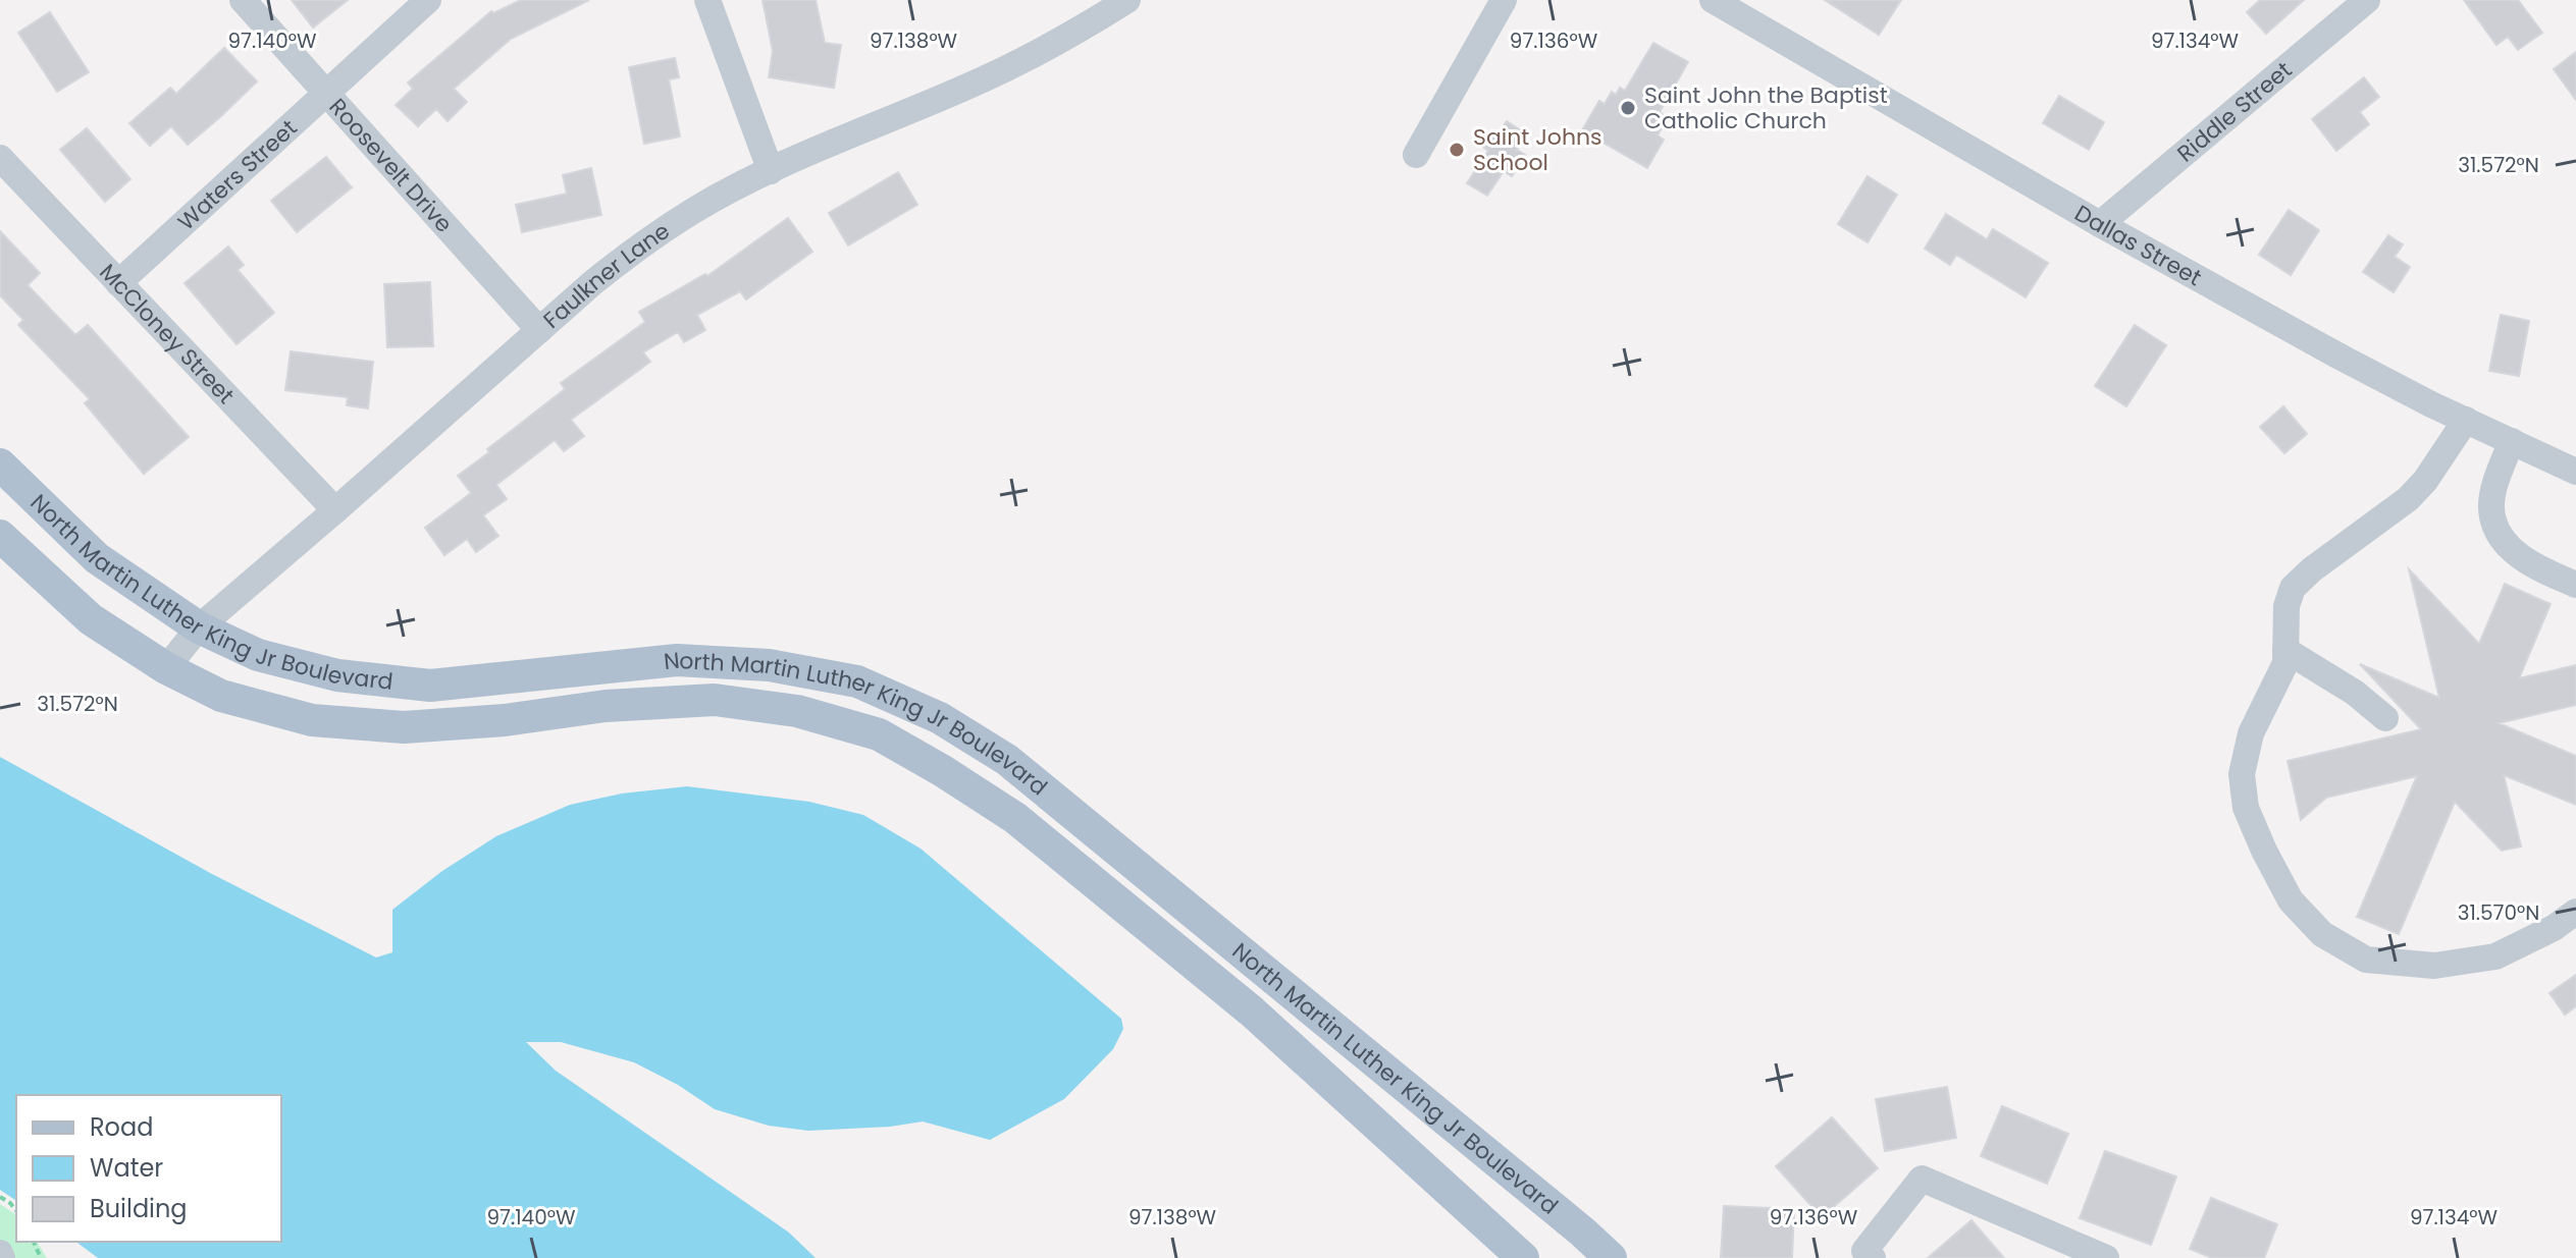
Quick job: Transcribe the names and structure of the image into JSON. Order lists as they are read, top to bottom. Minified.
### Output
{"streets":{"main road":["North Martin Luther King Jr Boulevard"],"street":["Riddle Street","Roosevelt Drive","Waters Street","Dallas Street","Faulkner Lane","McCloney Street"]},"crossings":[["Riddle Street","Dallas Street"],["Roosevelt Drive","Waters Street"],["Roosevelt Drive","Faulkner Lane"],["Waters Street","McCloney Street"],["Faulkner Lane","McCloney Street"],["Faulkner Lane","North Martin Luther King Jr Boulevard"]],"places":["Saint John the Baptist Catholic Church","Saint Johns School"],"legend":["Road","Water","Building"],"coordinates":["97.140°W","97.138°W","97.136°W","97.134°W","31.572°N","31.570°N"]}
